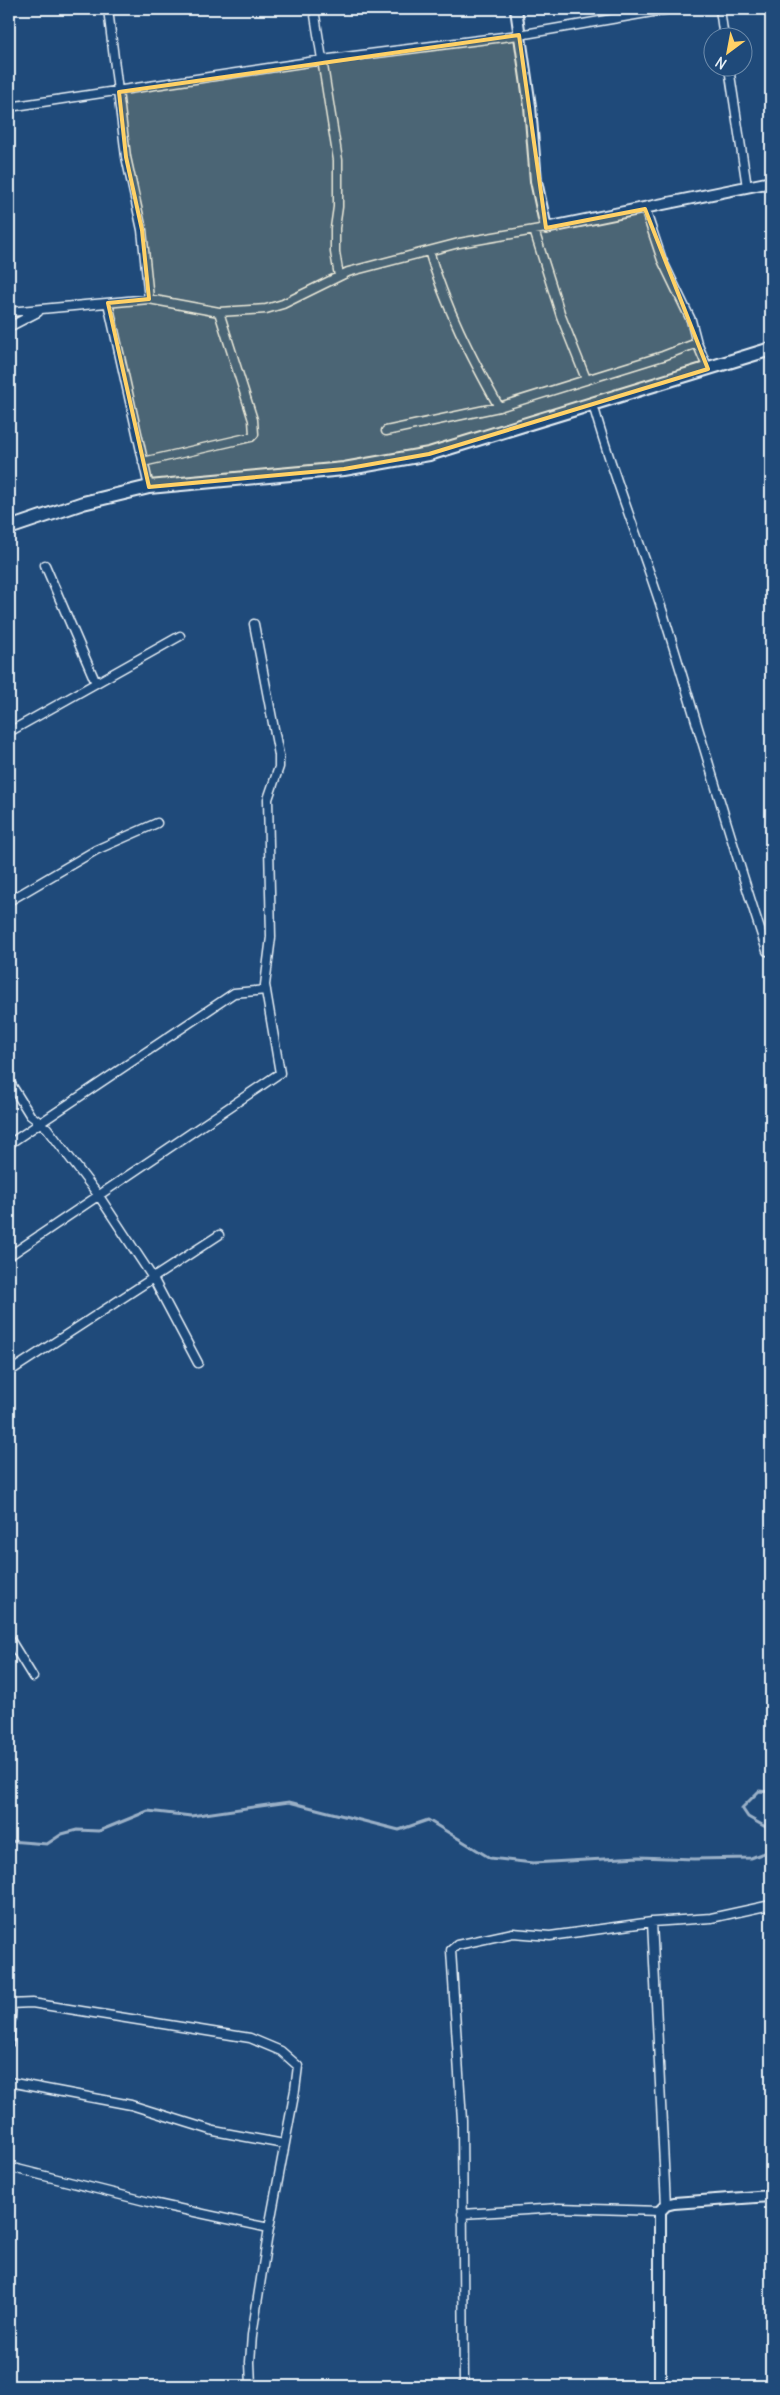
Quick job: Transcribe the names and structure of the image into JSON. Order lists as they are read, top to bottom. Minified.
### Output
{"north":"bottom left"}
